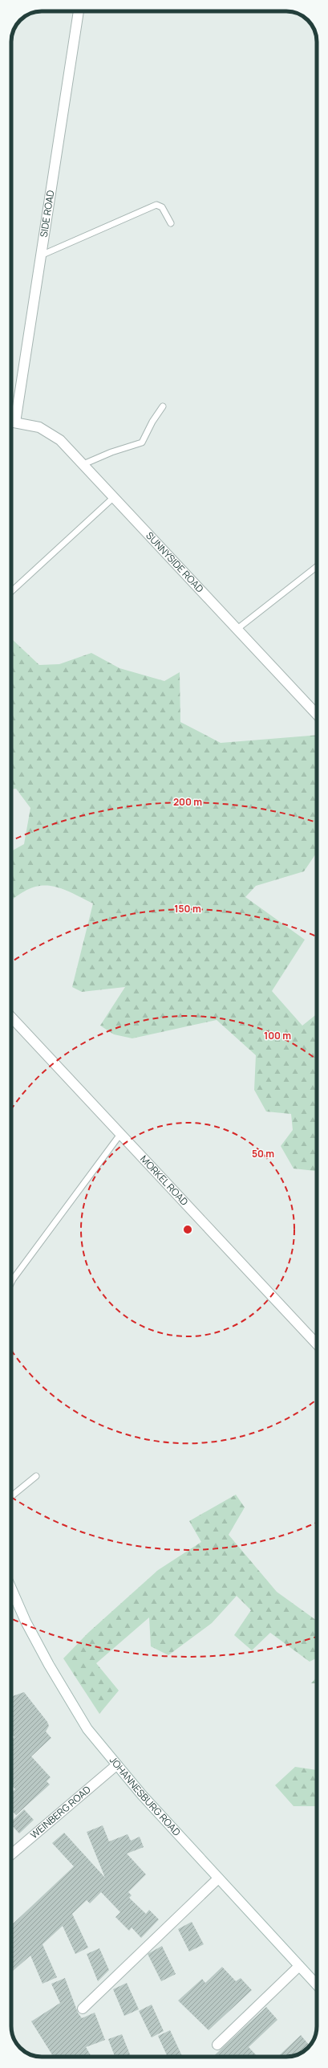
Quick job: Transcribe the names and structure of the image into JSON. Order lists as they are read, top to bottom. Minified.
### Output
{"streets":{"street":["SIDE ROAD","SUNNYSIDE ROAD","MORKEL ROAD","JOHANNESBURG ROAD","WEINBERG ROAD"]},"crossings":[["JOHANNESBURG ROAD","WEINBERG ROAD"]],"rings":["200 m","150 m","100 m","50 m"]}
